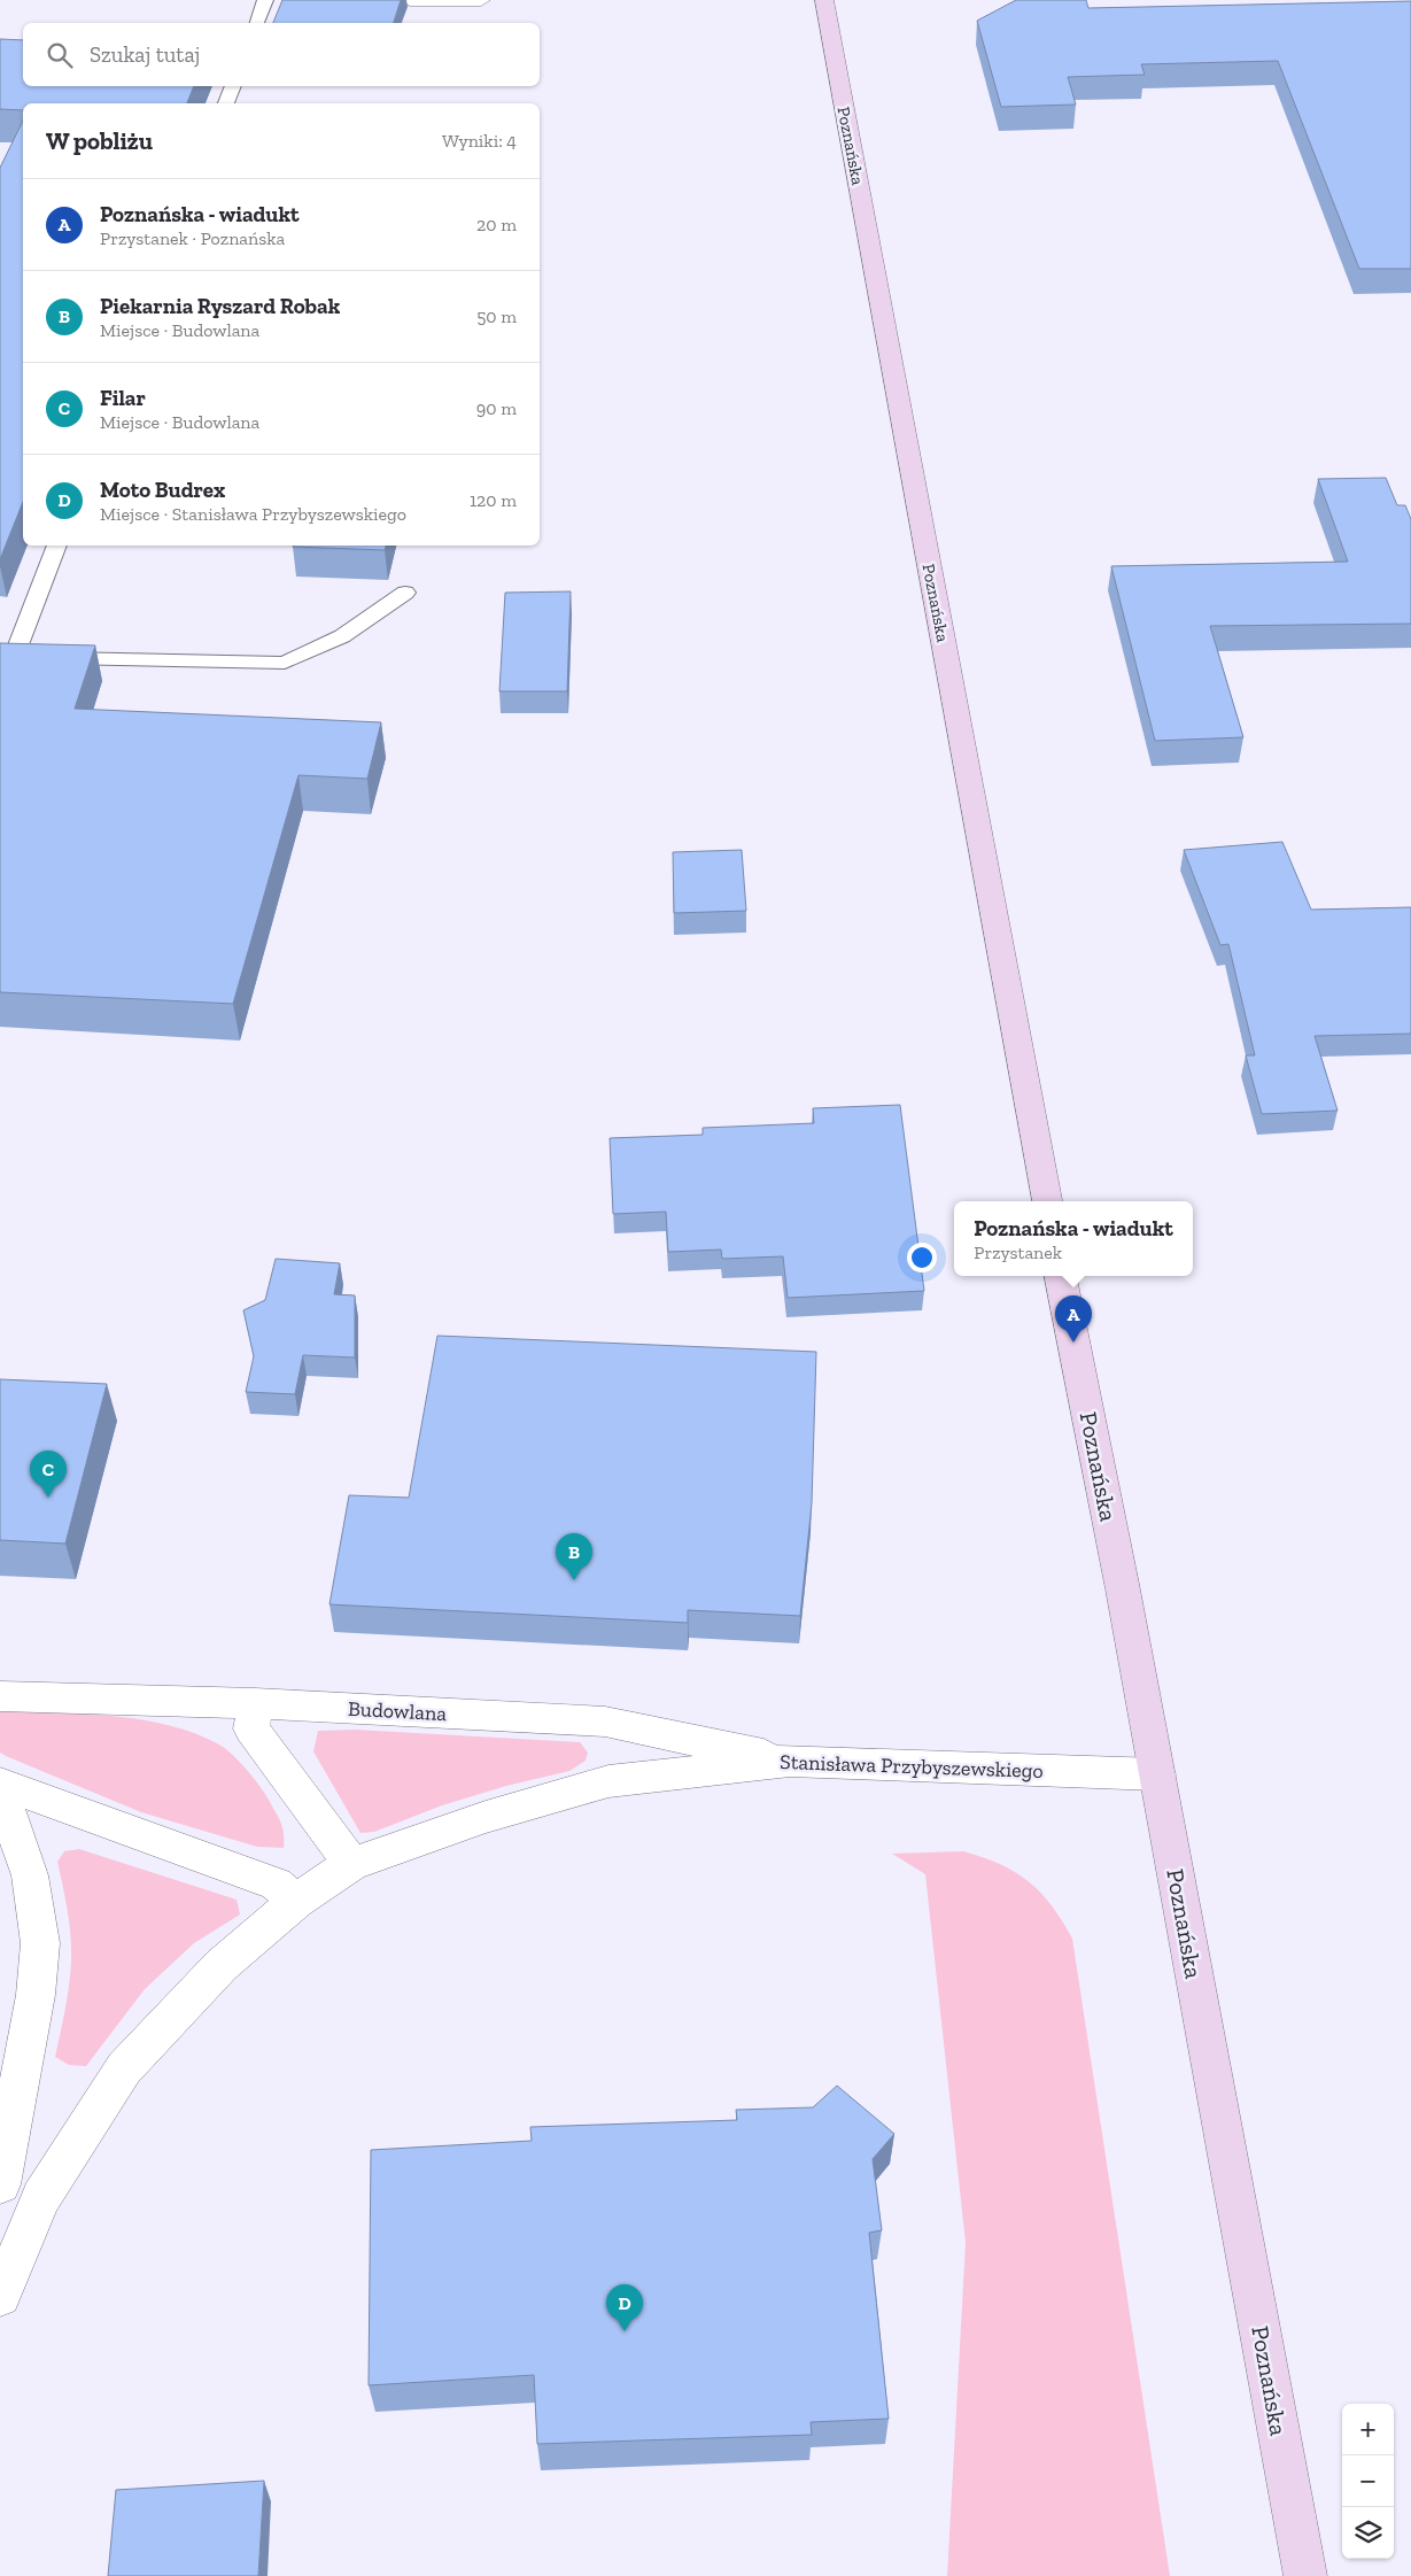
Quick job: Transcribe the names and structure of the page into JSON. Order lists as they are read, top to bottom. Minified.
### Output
{"streets":{"main road":["Poznańska"],"street":["Budowlana","Stanisława Przybyszewskiego"]},"crossings":[["Poznańska","Stanisława Przybyszewskiego"],["Budowlana","Stanisława Przybyszewskiego"]],"page":{"search":"Szukaj tutaj","heading":["W pobliżu","Wyniki: 4"],"list":[{"mark":"A","name":"Poznańska - wiadukt","note":"Przystanek · Poznańska","value":"20 m"},{"mark":"B","name":"Piekarnia Ryszard Robak","note":"Miejsce · Budowlana","value":"50 m"},{"mark":"C","name":"Filar","note":"Miejsce · Budowlana","value":"90 m"},{"mark":"D","name":"Moto Budrex","note":"Miejsce · Stanisława Przybyszewskiego","value":"120 m"}],"popup":["Poznańska - wiadukt","Przystanek"],"pins":["A","C","B","D"],"map_buttons":["+","−"]}}
